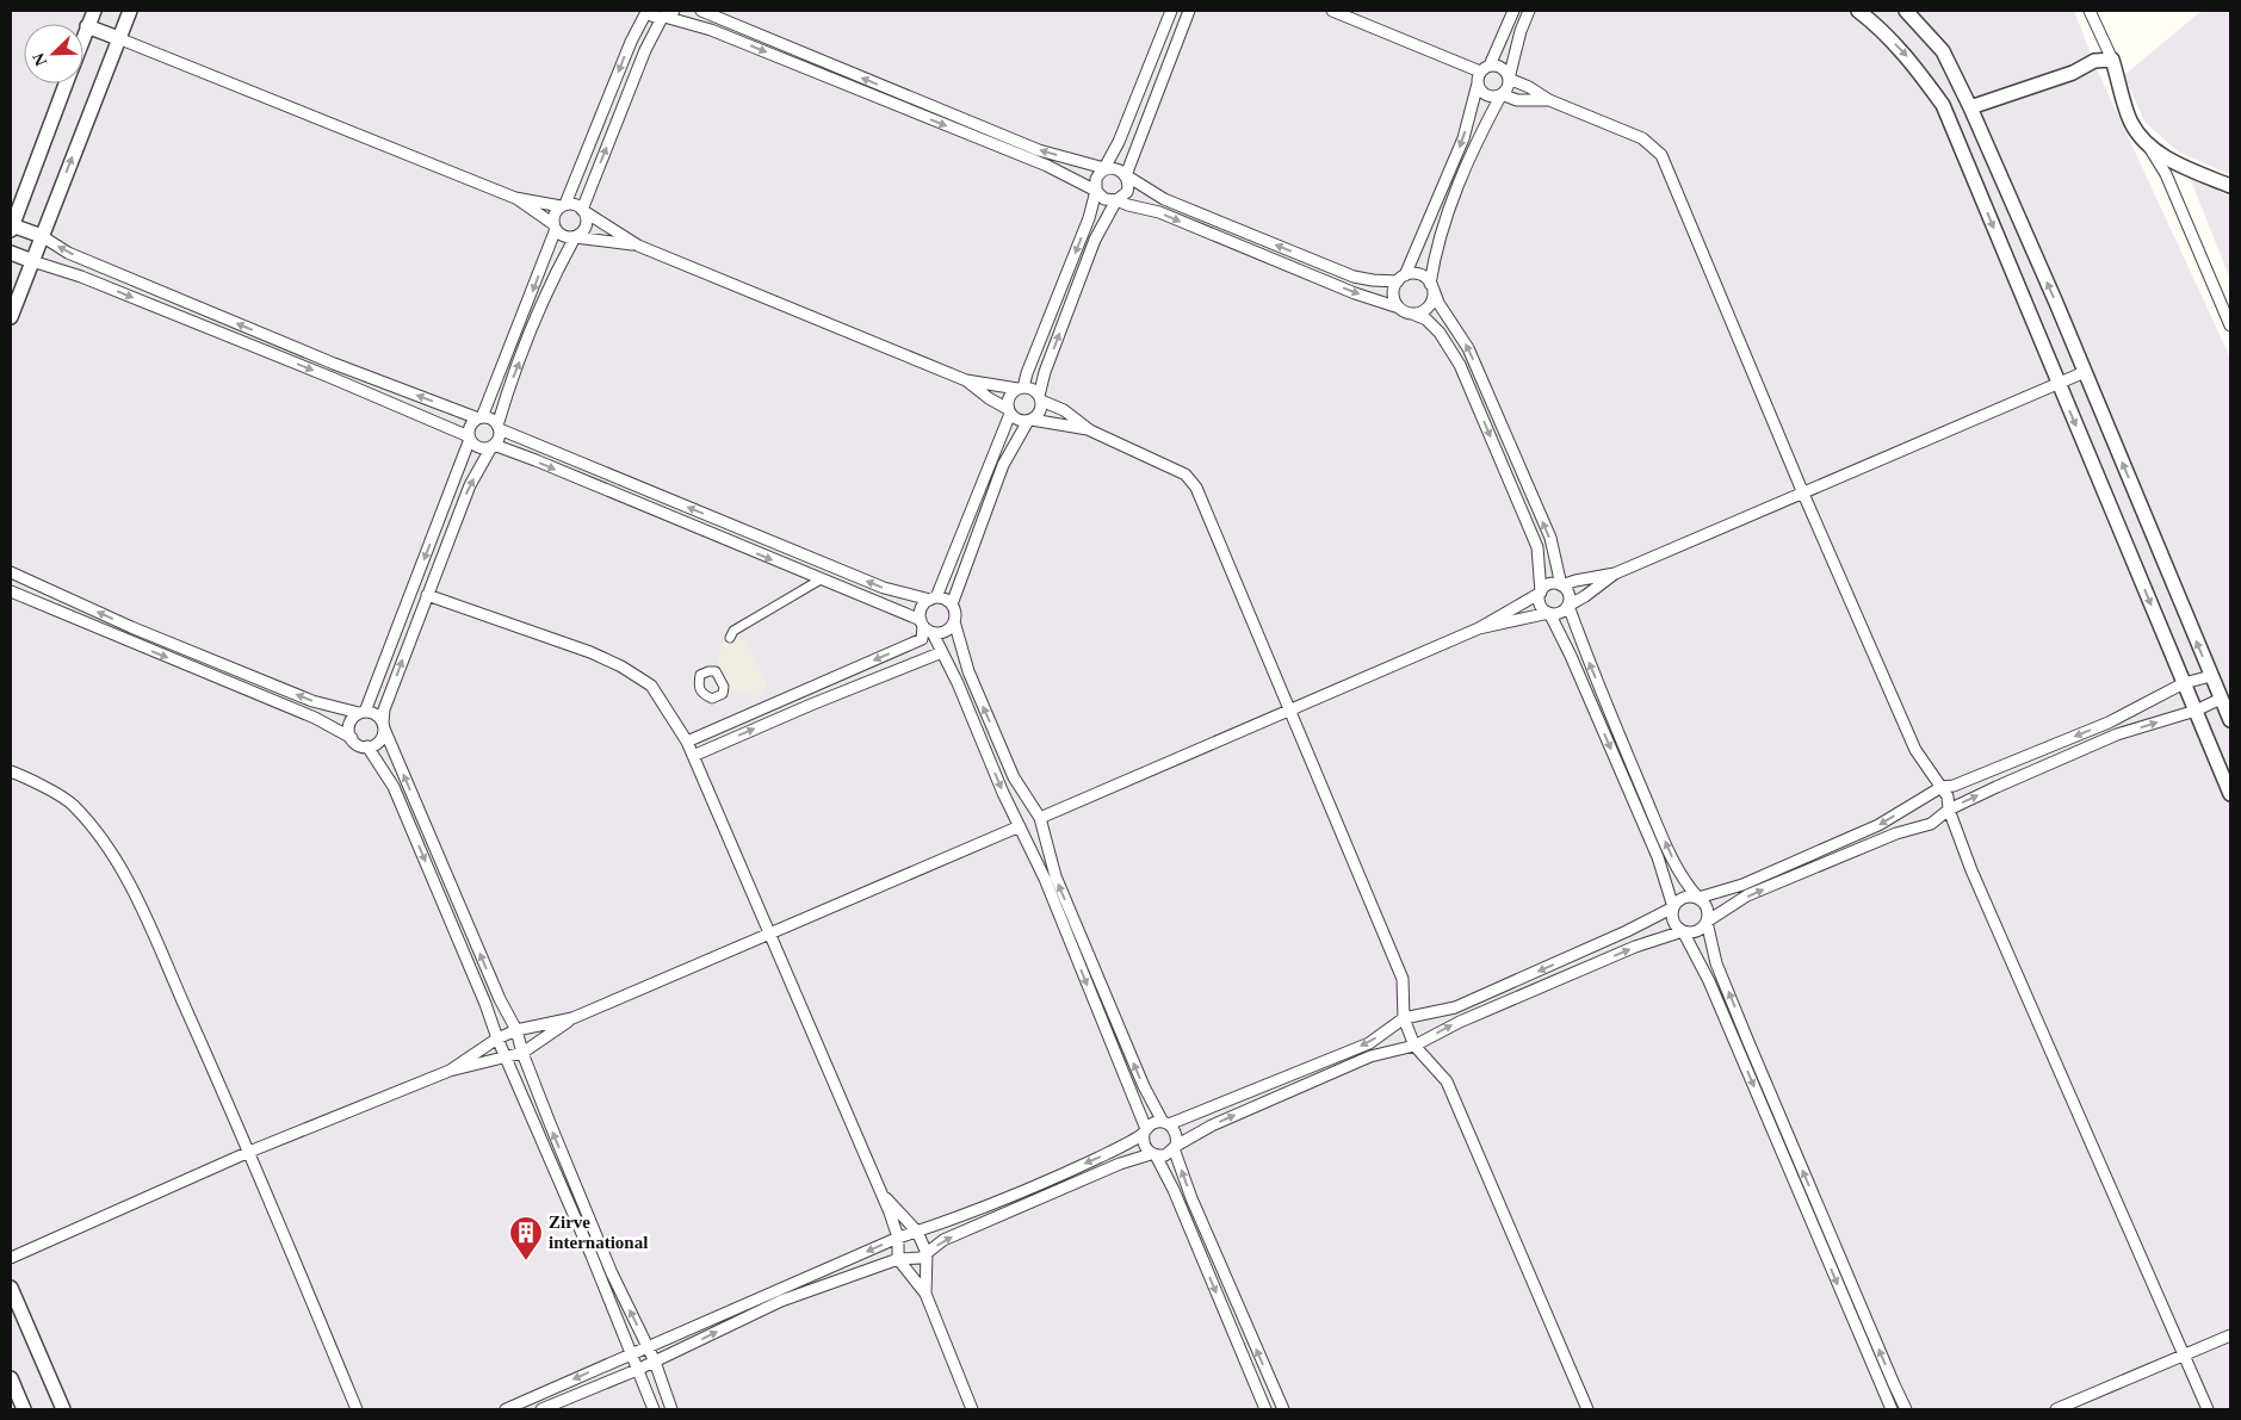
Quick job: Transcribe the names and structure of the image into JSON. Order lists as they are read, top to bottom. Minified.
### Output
{"places":{"building":["Zirve international"]},"north":"bottom left"}
